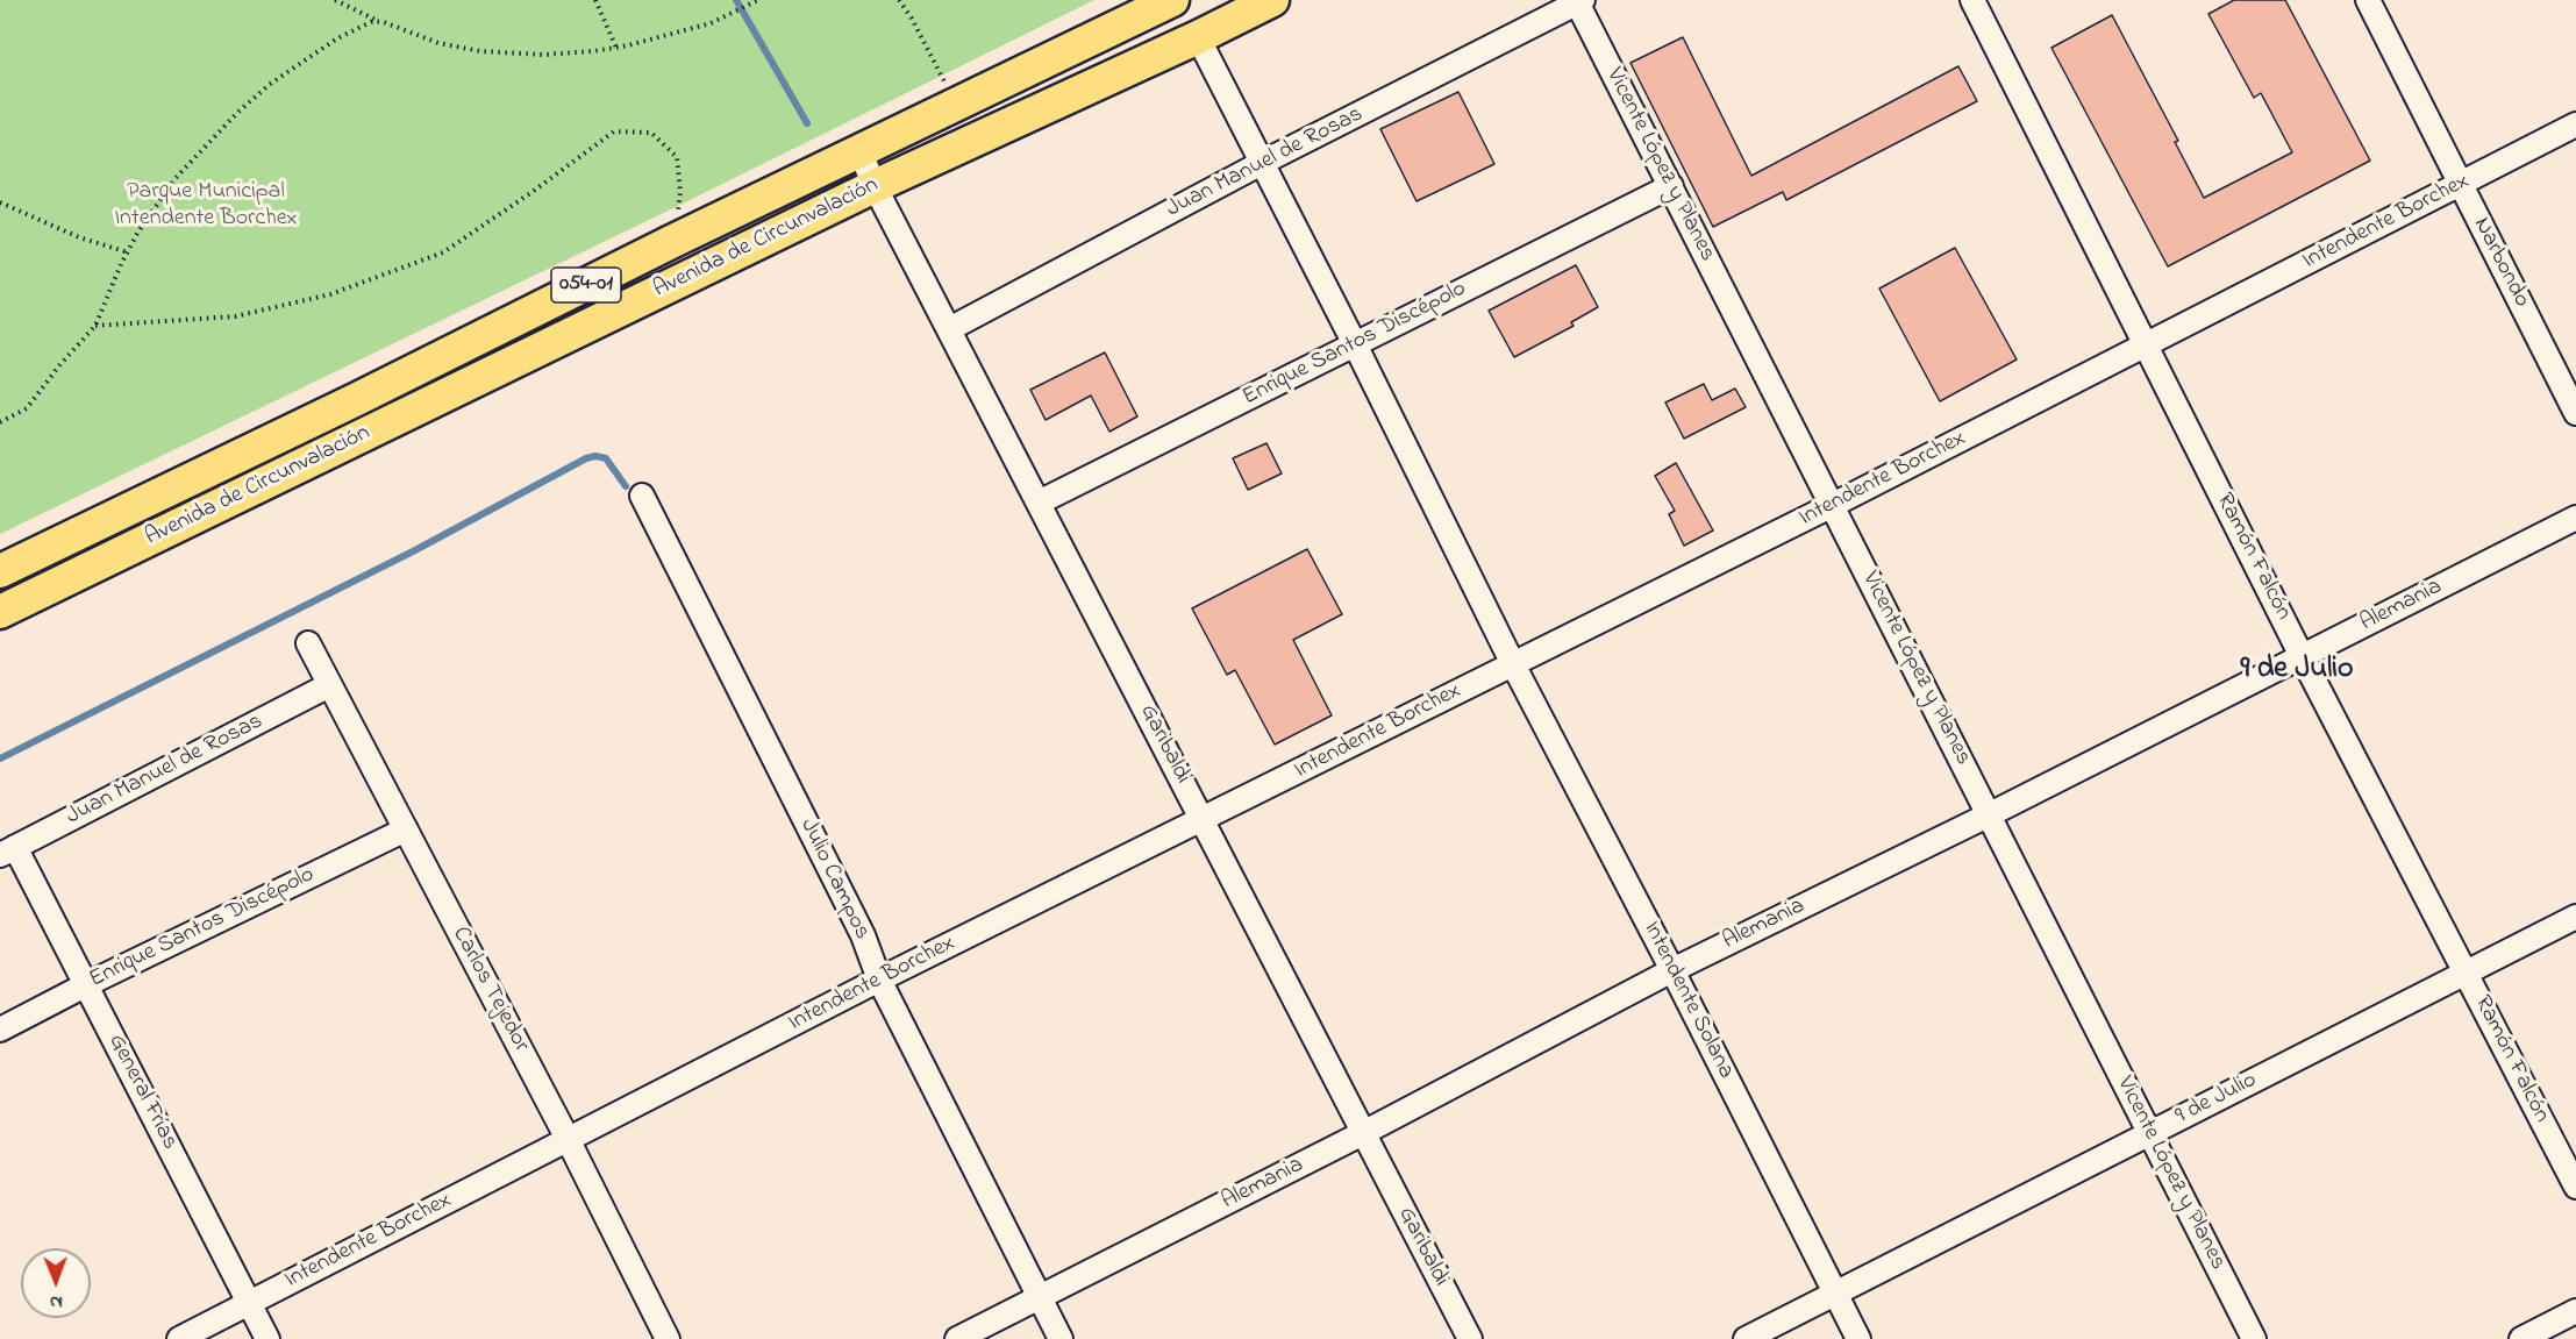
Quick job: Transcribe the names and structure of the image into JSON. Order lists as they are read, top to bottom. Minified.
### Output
{"streets":{"highway":["Avenida de Circunvalación","054-01"],"street":["Juan Manuel de Rosas","Vicente López y Planes","Intendente Borchex","Narbondo","Enrique Santos Discépolo","Ramón Falcón","Alemania","Garibaldi","Julio Campos","Carlos Tejedor","Intendente Solana","General Frías","9 de Julio"]},"crossings":[["Juan Manuel de Rosas","Vicente López y Planes"],["Juan Manuel de Rosas","Garibaldi"],["Juan Manuel de Rosas","Carlos Tejedor"],["Juan Manuel de Rosas","Intendente Solana"],["Juan Manuel de Rosas","General Frías"],["Vicente López y Planes","Intendente Borchex"],["Vicente López y Planes","Enrique Santos Discépolo"],["Vicente López y Planes","Alemania"],["Vicente López y Planes","9 de Julio"],["Intendente Borchex","Narbondo"],["Intendente Borchex","Ramón Falcón"],["Intendente Borchex","Garibaldi"],["Intendente Borchex","Julio Campos"],["Intendente Borchex","Carlos Tejedor"],["Intendente Borchex","Intendente Solana"],["Intendente Borchex","General Frías"],["Avenida de Circunvalación","Garibaldi"],["Avenida de Circunvalación","Intendente Solana"],["Enrique Santos Discépolo","Garibaldi"],["Enrique Santos Discépolo","Carlos Tejedor"],["Enrique Santos Discépolo","Intendente Solana"],["Enrique Santos Discépolo","General Frías"],["Ramón Falcón","Alemania"],["Ramón Falcón","9 de Julio"],["Alemania","Garibaldi"],["Alemania","Julio Campos"],["Alemania","Intendente Solana"],["Intendente Solana","9 de Julio"]],"districts":["9 de Julio"],"parks":["Parque Municipal Intendente Borchex"],"north":"bottom"}
